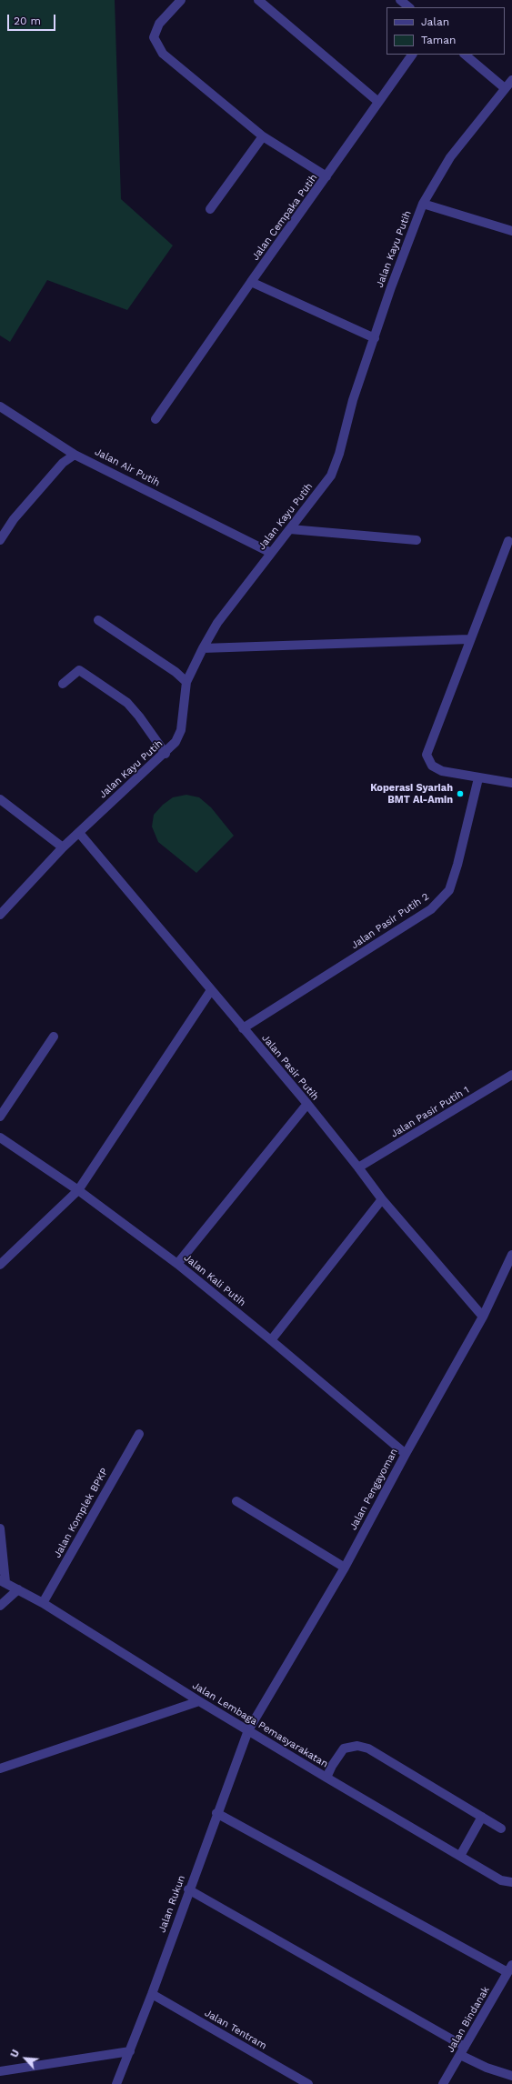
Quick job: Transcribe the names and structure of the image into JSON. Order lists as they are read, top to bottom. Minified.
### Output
{"streets":{"street":["Jalan Cempaka Putih","Jalan Kayu Putih","Jalan Air Putih","Jalan Pasir Putih 2","Jalan Pasir Putih","Jalan Pasir Putih 1","Jalan Kali Putih","Jalan Pengayoman","Jalan Komplek BPKP","Jalan Lembaga Pemasyarakatan","Jalan Rukun","Jalan Bindanak","Jalan Tentram"]},"crossings":[["Jalan Kayu Putih","Jalan Air Putih"],["Jalan Kayu Putih","Jalan Pasir Putih"],["Jalan Pasir Putih 2","Jalan Pasir Putih"],["Jalan Pasir Putih","Jalan Pasir Putih 1"],["Jalan Pasir Putih","Jalan Pengayoman"],["Jalan Kali Putih","Jalan Pengayoman"],["Jalan Pengayoman","Jalan Lembaga Pemasyarakatan"],["Jalan Pengayoman","Jalan Rukun"],["Jalan Komplek BPKP","Jalan Lembaga Pemasyarakatan"],["Jalan Lembaga Pemasyarakatan","Jalan Rukun"],["Jalan Rukun","Jalan Tentram"]],"places":["Koperasi Syariah BMT Al-Amin"],"legend":["Jalan","Taman"],"scale_bar":"20 m","north":"top left"}
